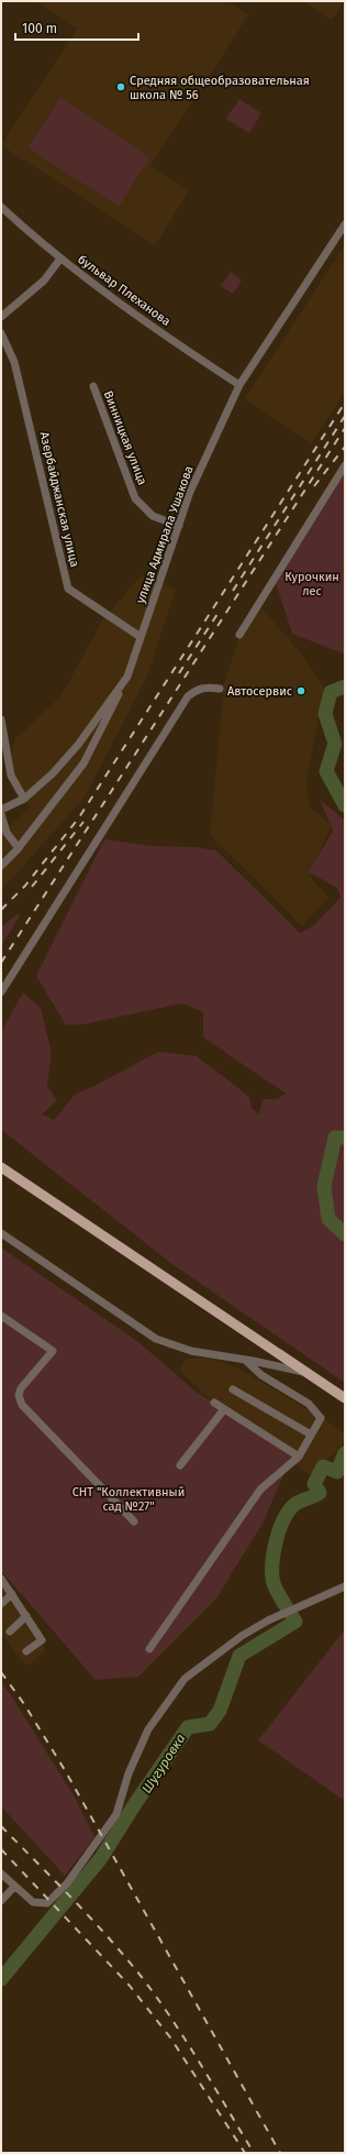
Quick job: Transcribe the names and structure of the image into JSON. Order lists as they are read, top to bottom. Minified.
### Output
{"streets":{"street":["бульвар Плеханова","Винницкая улица","Азербайджанская улица","улица Адмирала Ушакова"]},"crossings":[["бульвар Плеханова","улица Адмирала Ушакова"],["Винницкая улица","улица Адмирала Ушакова"],["Азербайджанская улица","улица Адмирала Ушакова"]],"water":["Шугуровка"],"parks":["Курочкин лес","СНТ \"Коллективный сад №27\""],"places":["Средняя общеобразовательная школа № 56","Автосервис"],"scale_bar":"100 m"}
